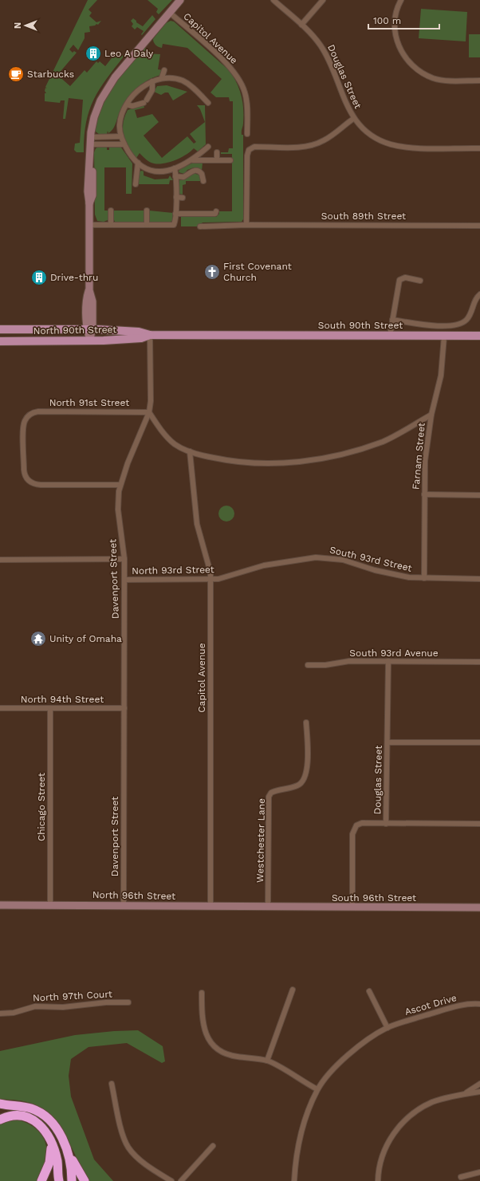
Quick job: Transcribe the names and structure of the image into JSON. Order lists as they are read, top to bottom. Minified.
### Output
{"streets":{"main road":["South 90th Street","North 90th Street"],"street":["Capitol Avenue","Douglas Street","South 89th Street","North 91st Street","Farnam Street","South 93rd Street","North 93rd Street","Davenport Street","South 93rd Avenue","North 94th Street","Chicago Street","Westchester Lane","North 96th Street","South 96th Street","North 97th Court","Ascot Drive"]},"crossings":[["Capitol Avenue","North 93rd Street"],["Capitol Avenue","North 96th Street"],["Douglas Street","South 93rd Avenue"],["Douglas Street","South 96th Street"],["South 90th Street","North 90th Street"],["South 90th Street","Farnam Street"],["North 90th Street","Davenport Street"],["North 91st Street","Davenport Street"],["Farnam Street","South 93rd Street"],["South 93rd Street","North 93rd Street"],["North 93rd Street","Davenport Street"],["Davenport Street","North 94th Street"],["Davenport Street","North 96th Street"],["North 94th Street","Chicago Street"],["Chicago Street","North 96th Street"],["Westchester Lane","North 96th Street"],["Westchester Lane","South 96th Street"],["North 96th Street","South 96th Street"]],"places":{"building":["Leo A Daly","Drive-thru"],"cafe":["Starbucks"],"church":["First Covenant Church"],"temple":["Unity of Omaha"]},"scale_bar":"100 m","north":"left"}
